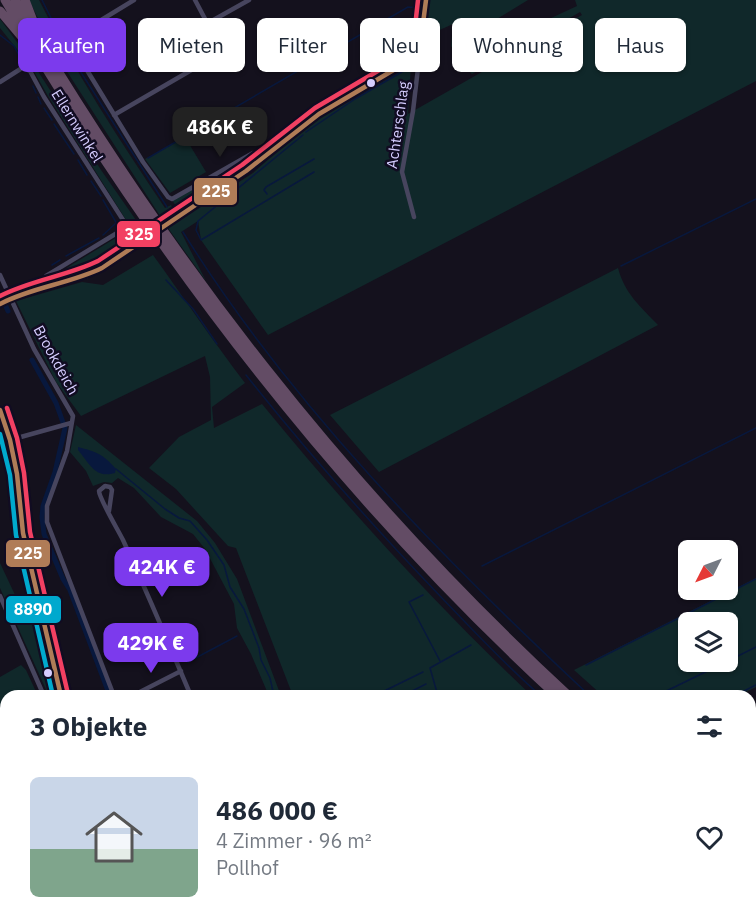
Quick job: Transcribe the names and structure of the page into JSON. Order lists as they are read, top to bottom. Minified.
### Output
{"streets":{"street":["Achterschlag","Ellernwinkel","Brookdeich"]},"lines":["transit line 225","transit line 325","transit line 8890"],"north":"bottom left","page":{"chip":["Kaufen","Mieten","Filter","Neu","Wohnung","Haus"],"price":["486K €","424K €","429K €"],"heading":"3 Objekte","list":[{"name":"486 000 €","note":"4 Zimmer · 96 m² · Pollhof"}]}}
